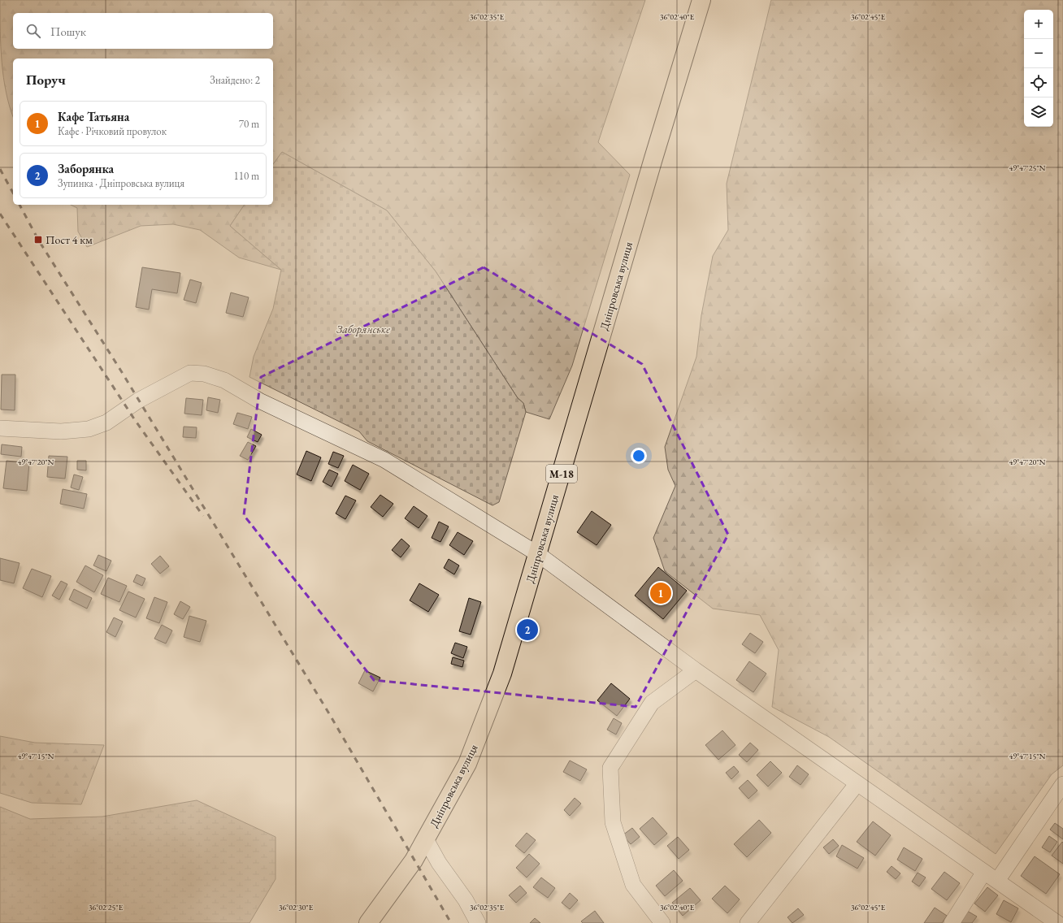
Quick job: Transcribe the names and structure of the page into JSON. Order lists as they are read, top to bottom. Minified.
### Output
{"streets":{"highway":["Дніпровська вулиця","М-18"]},"parks":["Заборянське"],"places":{"transit":["Пост 4 км"]},"page":{"map_buttons":["+","−"],"search":"Пошук","heading":["Поруч","Знайдено: 2"],"list":[{"mark":"1","name":"Кафе Татьяна","note":"Кафе · Річковий провулок","value":"70 m"},{"mark":"2","name":"Заборянка","note":"Зупинка · Дніпровська вулиця","value":"110 m"}],"pins":["1","2"]},"coordinates":["36°02'35\"E","36°02'40\"E","36°02'45\"E","49°47'25\"N","49°47'20\"N","49°47'15\"N","36°02'25\"E","36°02'30\"E"]}
